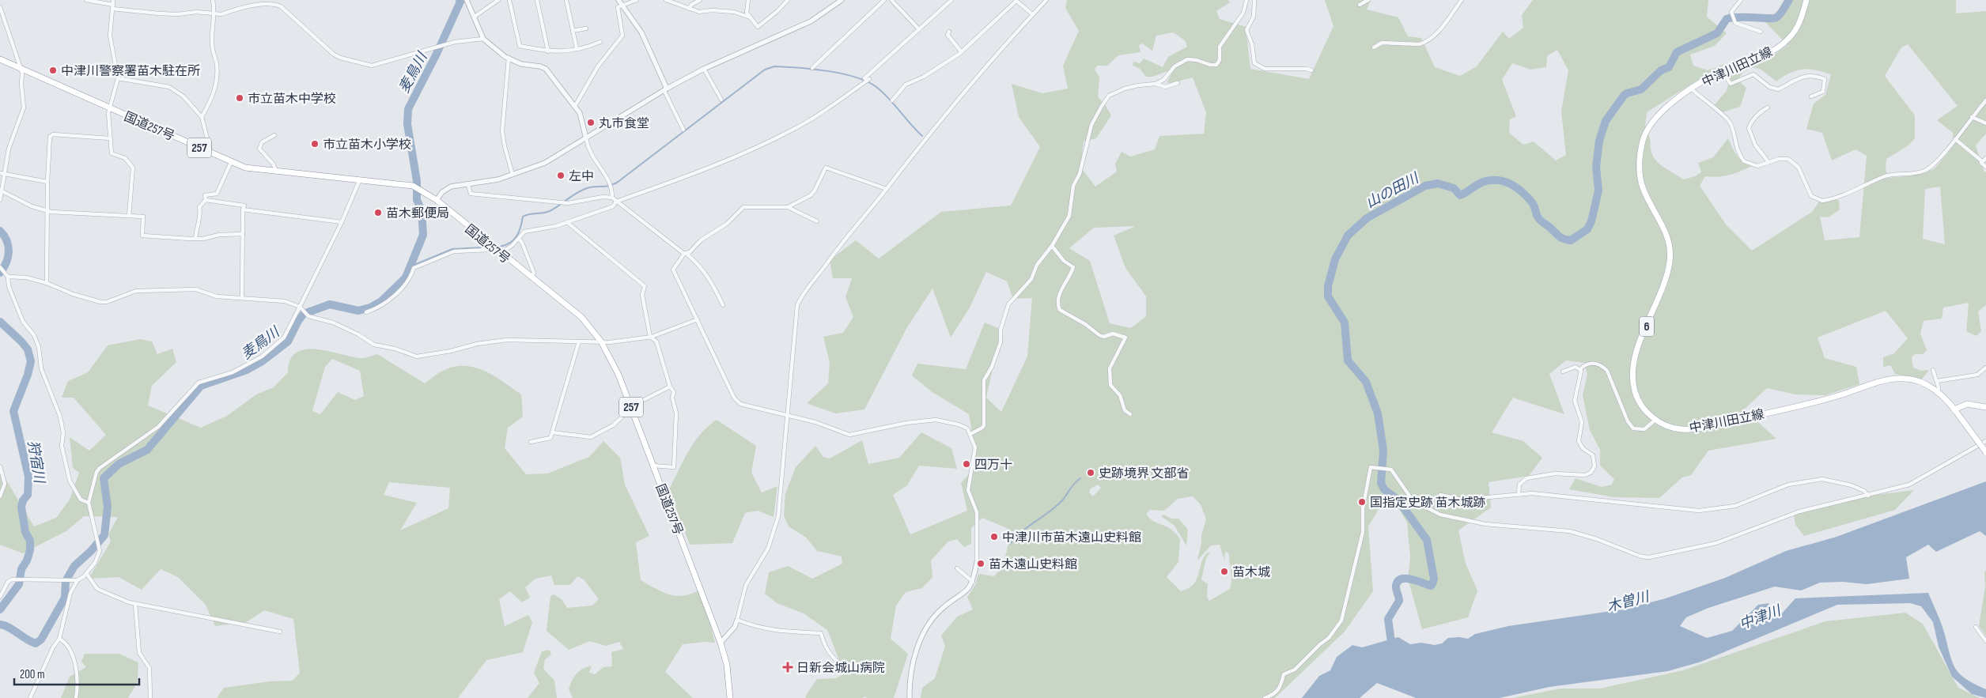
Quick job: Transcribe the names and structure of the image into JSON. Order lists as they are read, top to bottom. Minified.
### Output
{"streets":{"main road":["中津川田立線","国道257号","257","6"]},"water":["麦鳥川","山の田川","狩宿川","木曽川","中津川"],"places":{"other":["中津川警察署苗木駐在所","市立苗木中学校","丸市食堂","市立苗木小学校","左中","苗木郵便局","四万十","史跡境界 文部省","国指定史跡 苗木城跡","中津川市苗木遠山史料館","苗木遠山史料館","苗木城"],"health":["日新会城山病院"]},"scale_bar":"200 m"}
